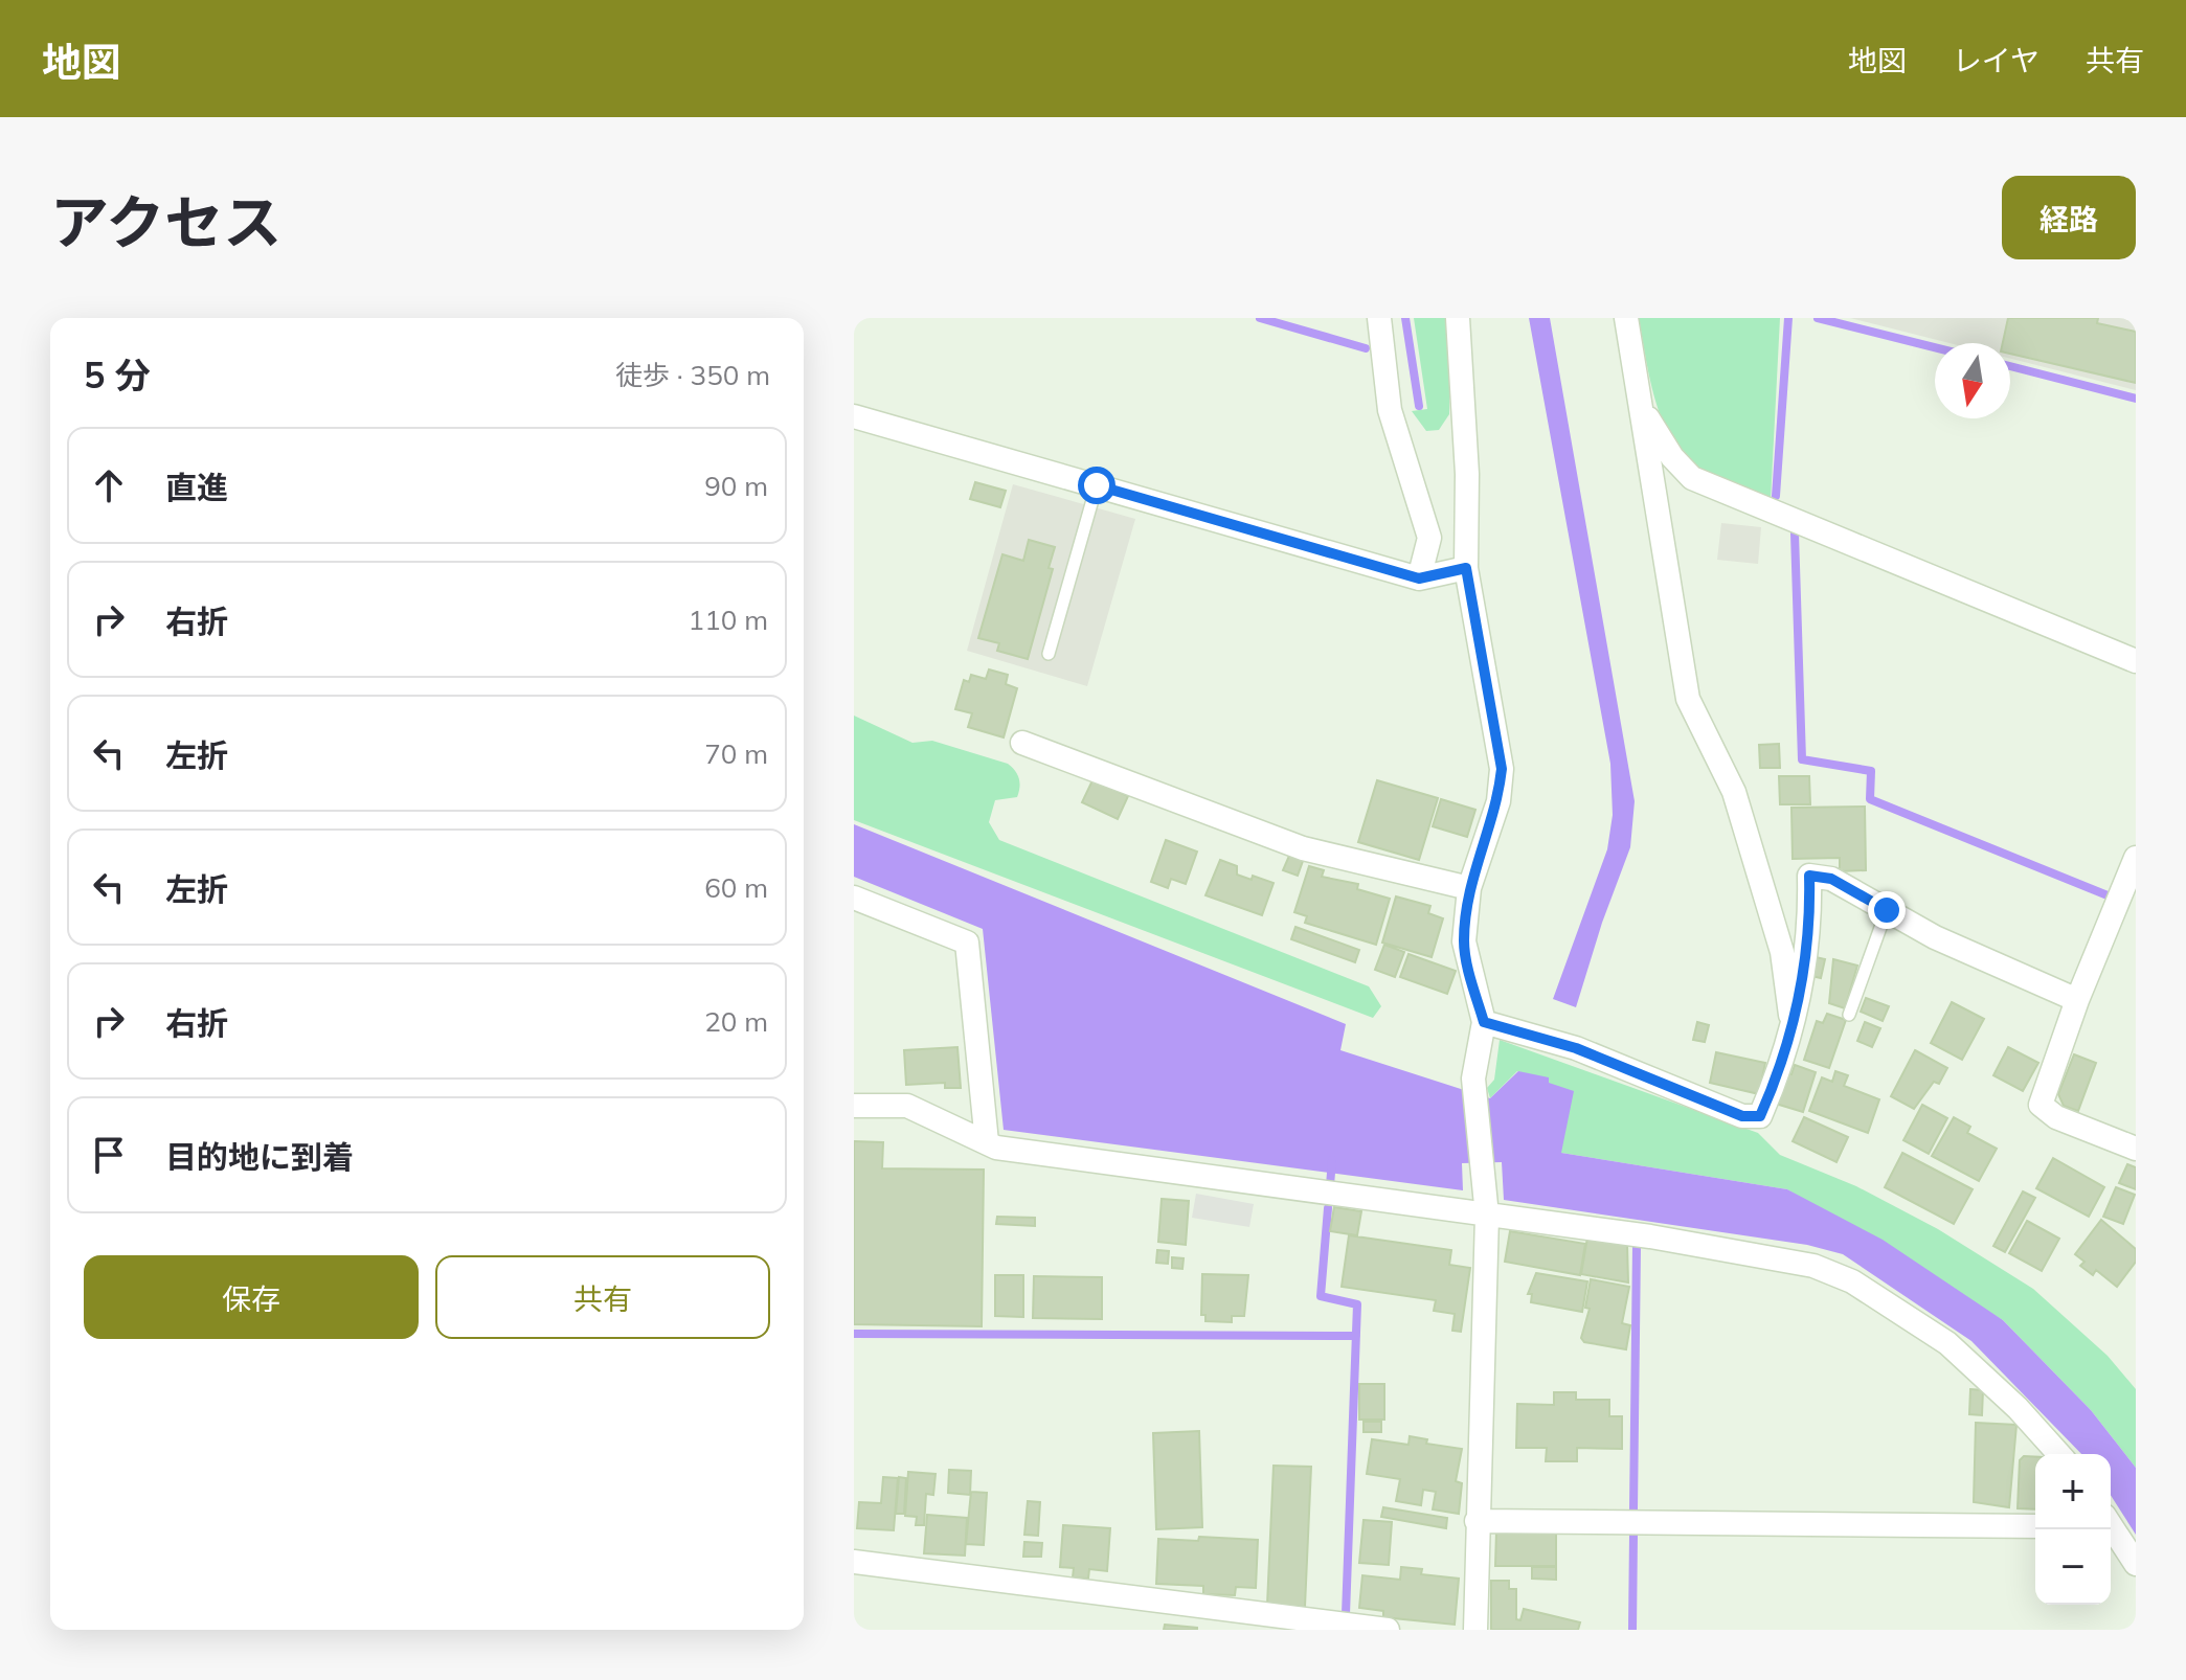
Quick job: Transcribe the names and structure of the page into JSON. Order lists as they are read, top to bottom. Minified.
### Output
{"north":"bottom","page":{"header":"地図","nav":["地図","レイヤ","共有"],"title":"アクセス","buttons":["経路",["保存","共有"]],"heading":["5 分","徒歩 · 350 m"],"list":[["直進","90 m"],["右折","110 m"],["左折","70 m"],["左折","60 m"],["右折","20 m"],"目的地に到着"],"map_buttons":["+","−"]}}
